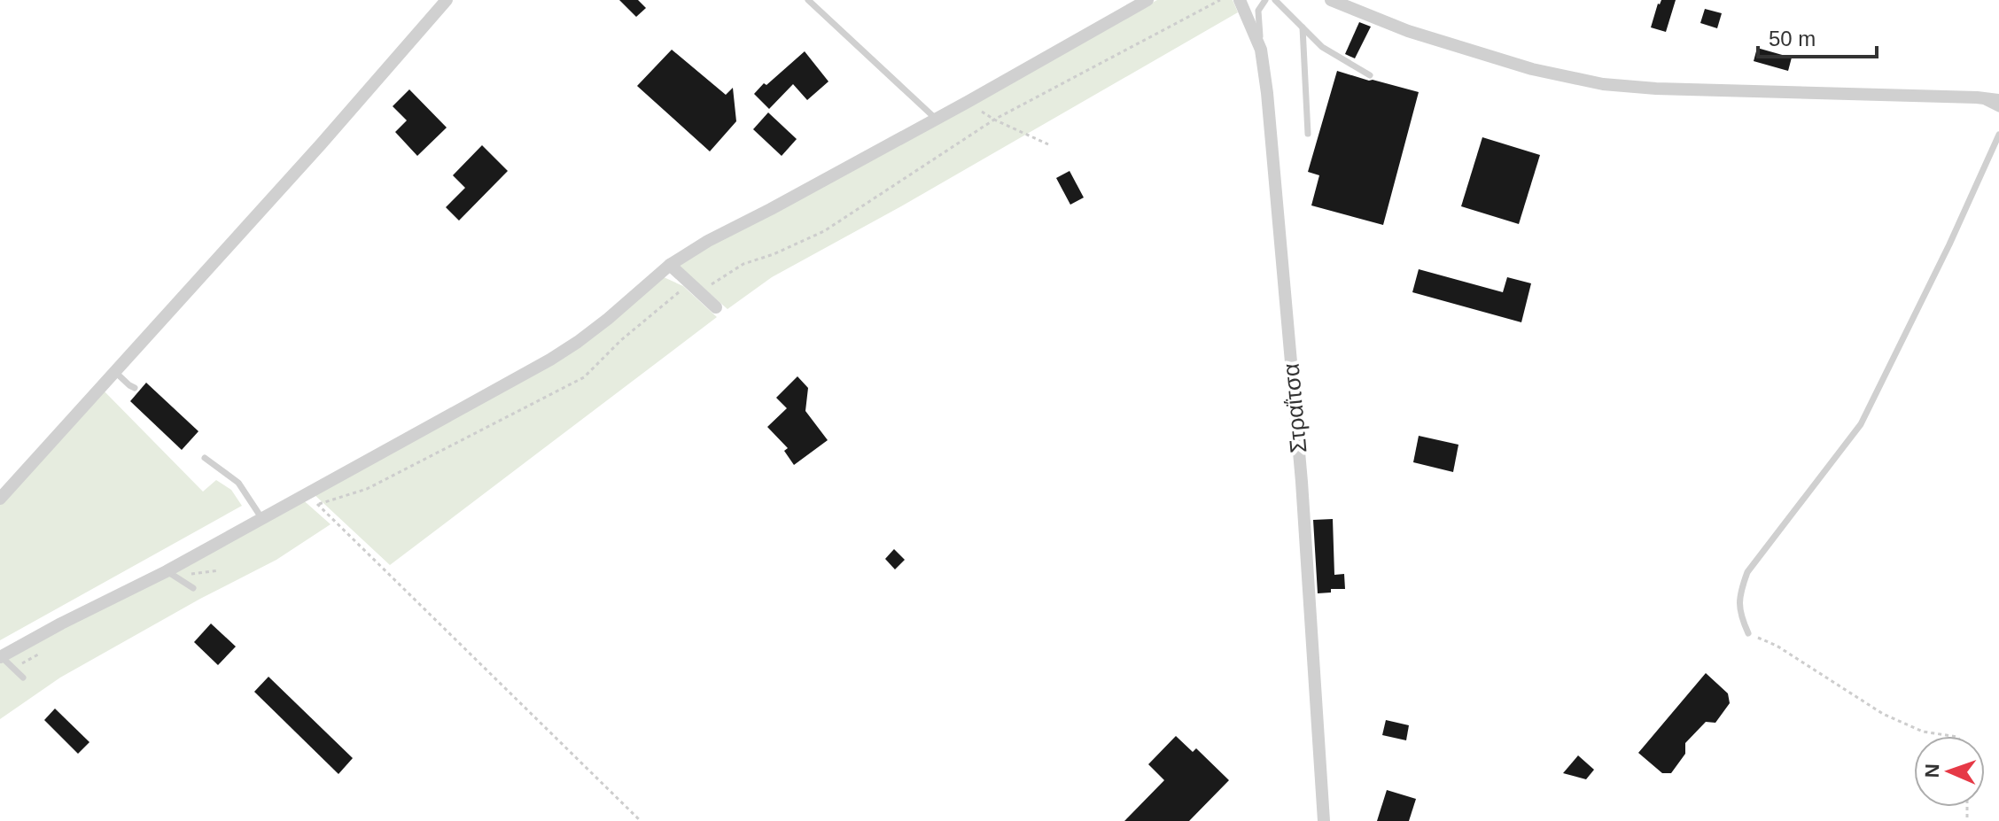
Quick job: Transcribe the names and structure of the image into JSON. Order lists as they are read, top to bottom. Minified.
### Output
{"streets":{"street":["Στραΐτσα"]},"scale_bar":"50 m","north":"left"}
